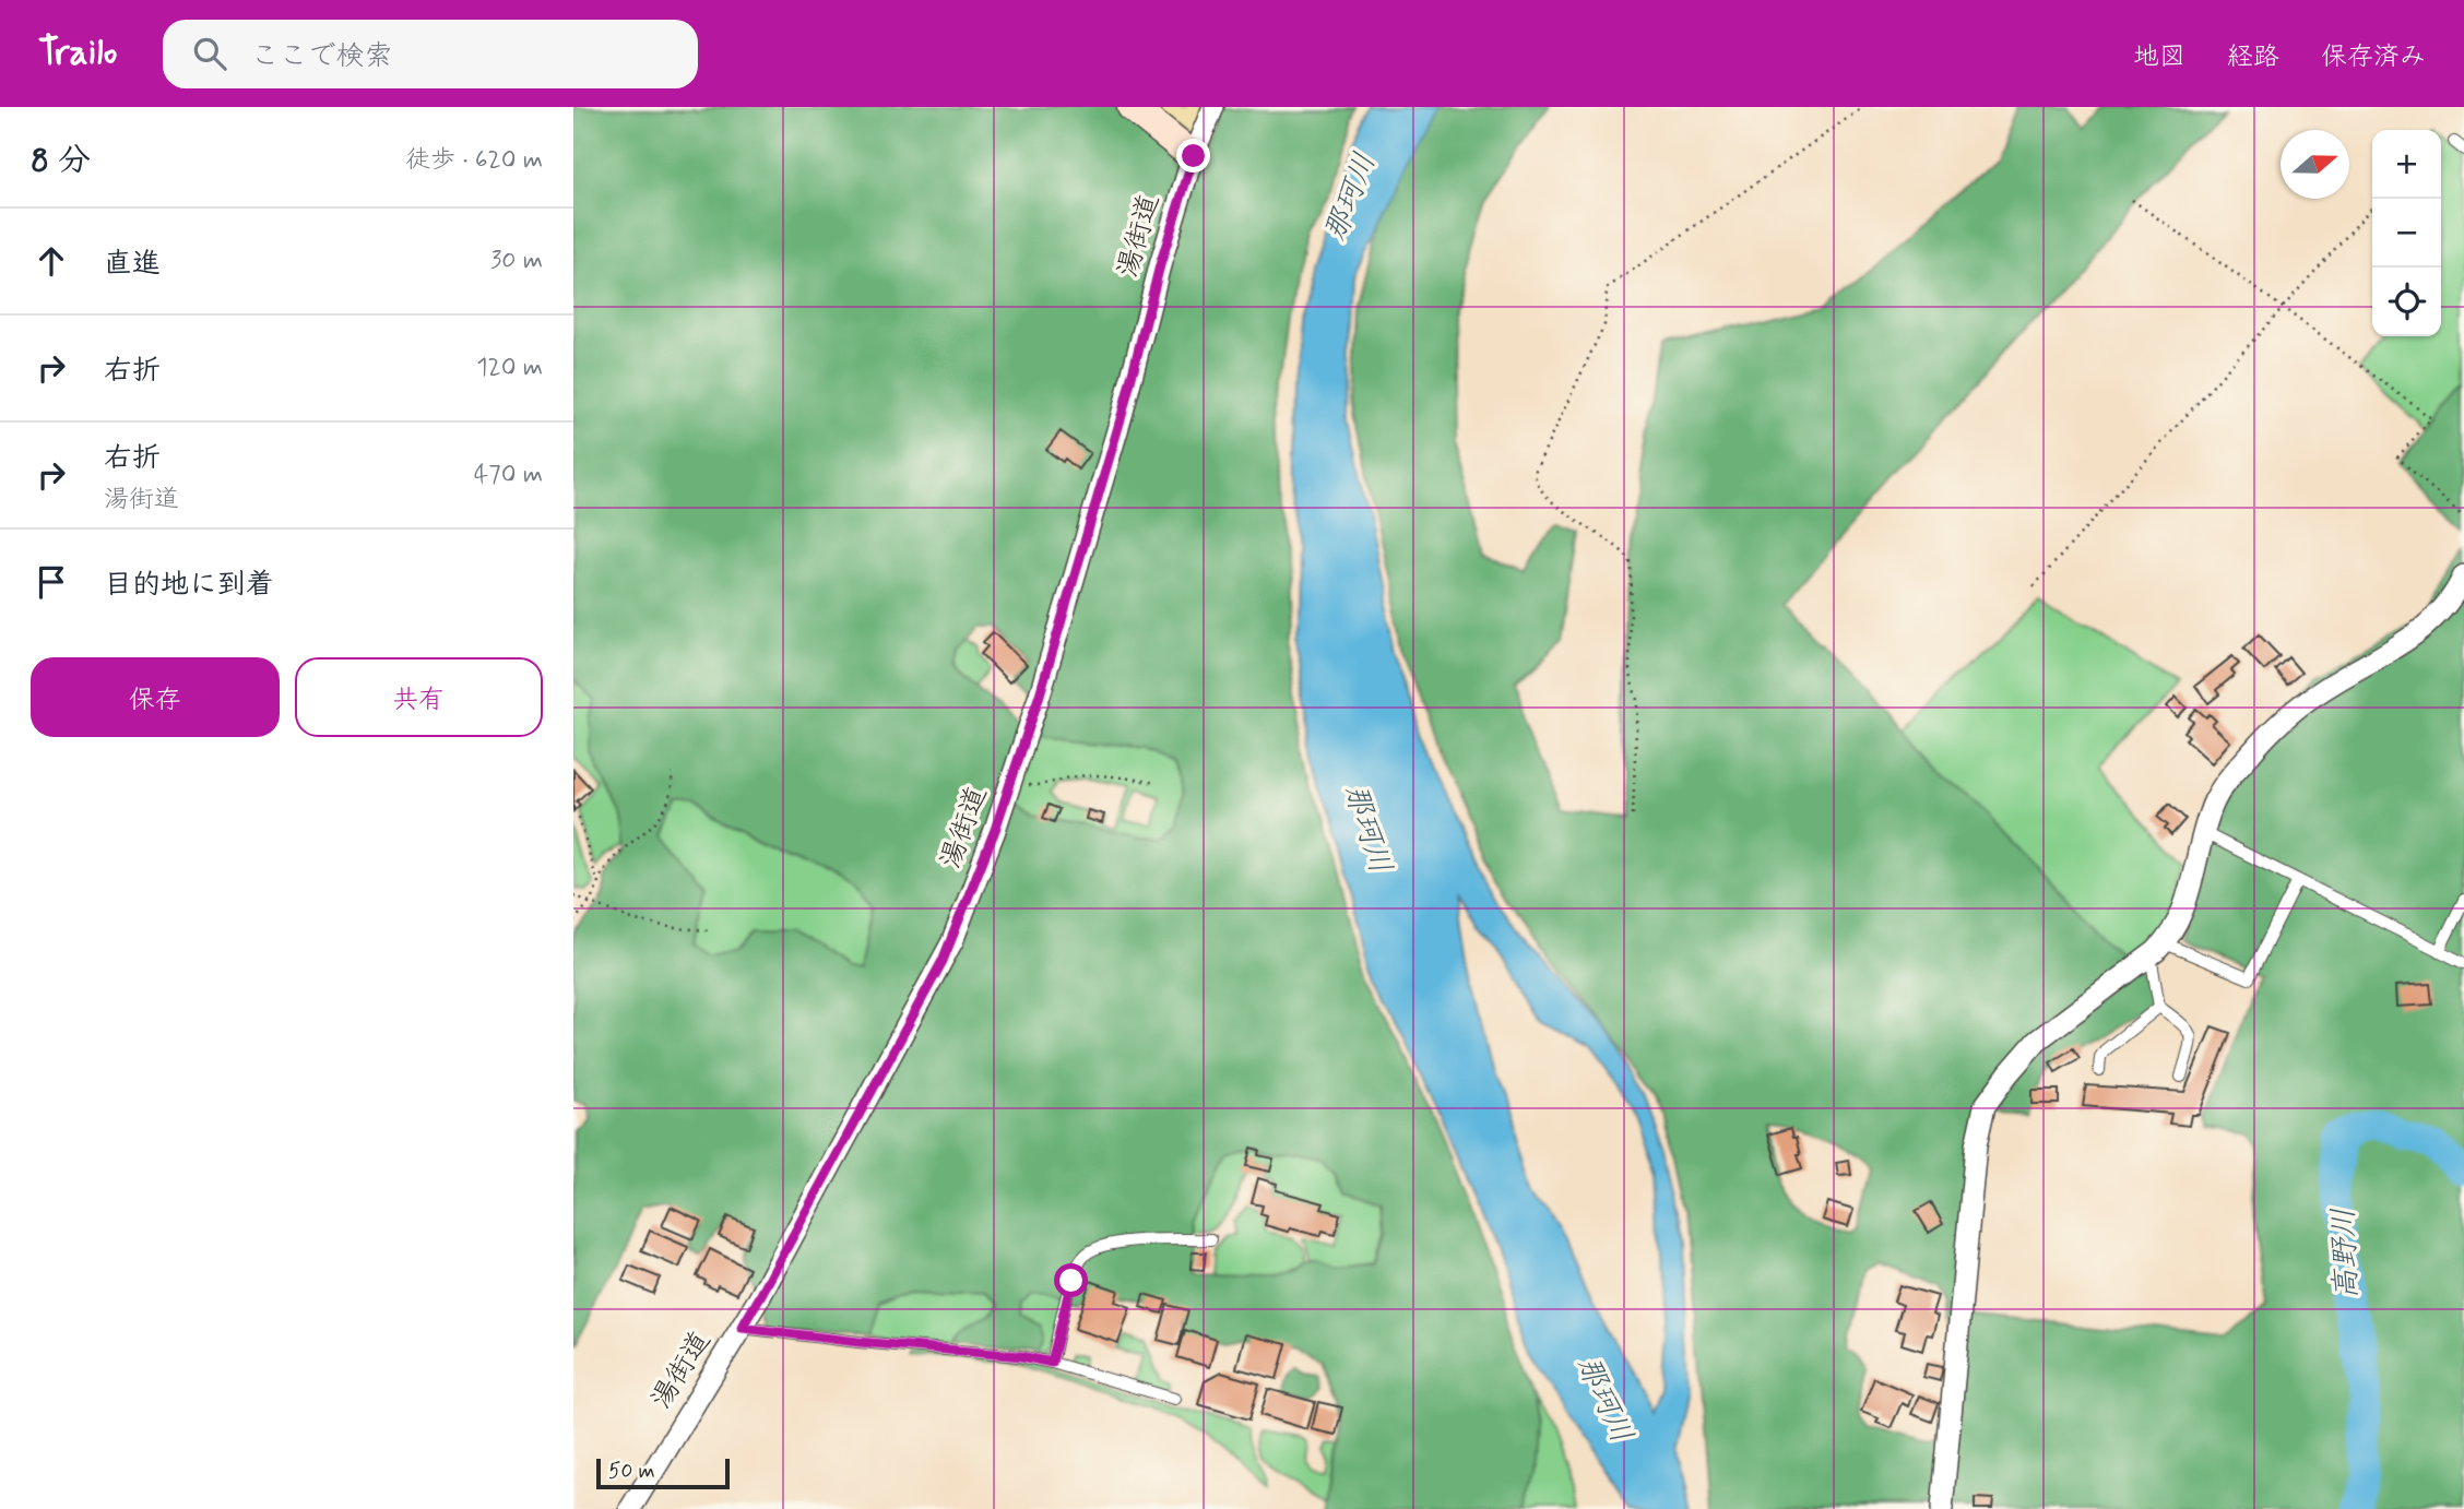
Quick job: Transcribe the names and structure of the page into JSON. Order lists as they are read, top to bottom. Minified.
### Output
{"streets":{"street":["湯街道"]},"water":["那珂川","高野川"],"scale_bar":"50 m","north":"right","page":{"header":"Trailo","search":"ここで検索","nav":["地図","経路","保存済み"],"heading":["8 分","徒歩 · 620 m"],"map_buttons":["+","−"],"list":[["直進","30 m"],["右折","120 m"],["右折","湯街道","470 m"],"目的地に到着"],"buttons":["保存","共有"],"scale":"50 m"}}
